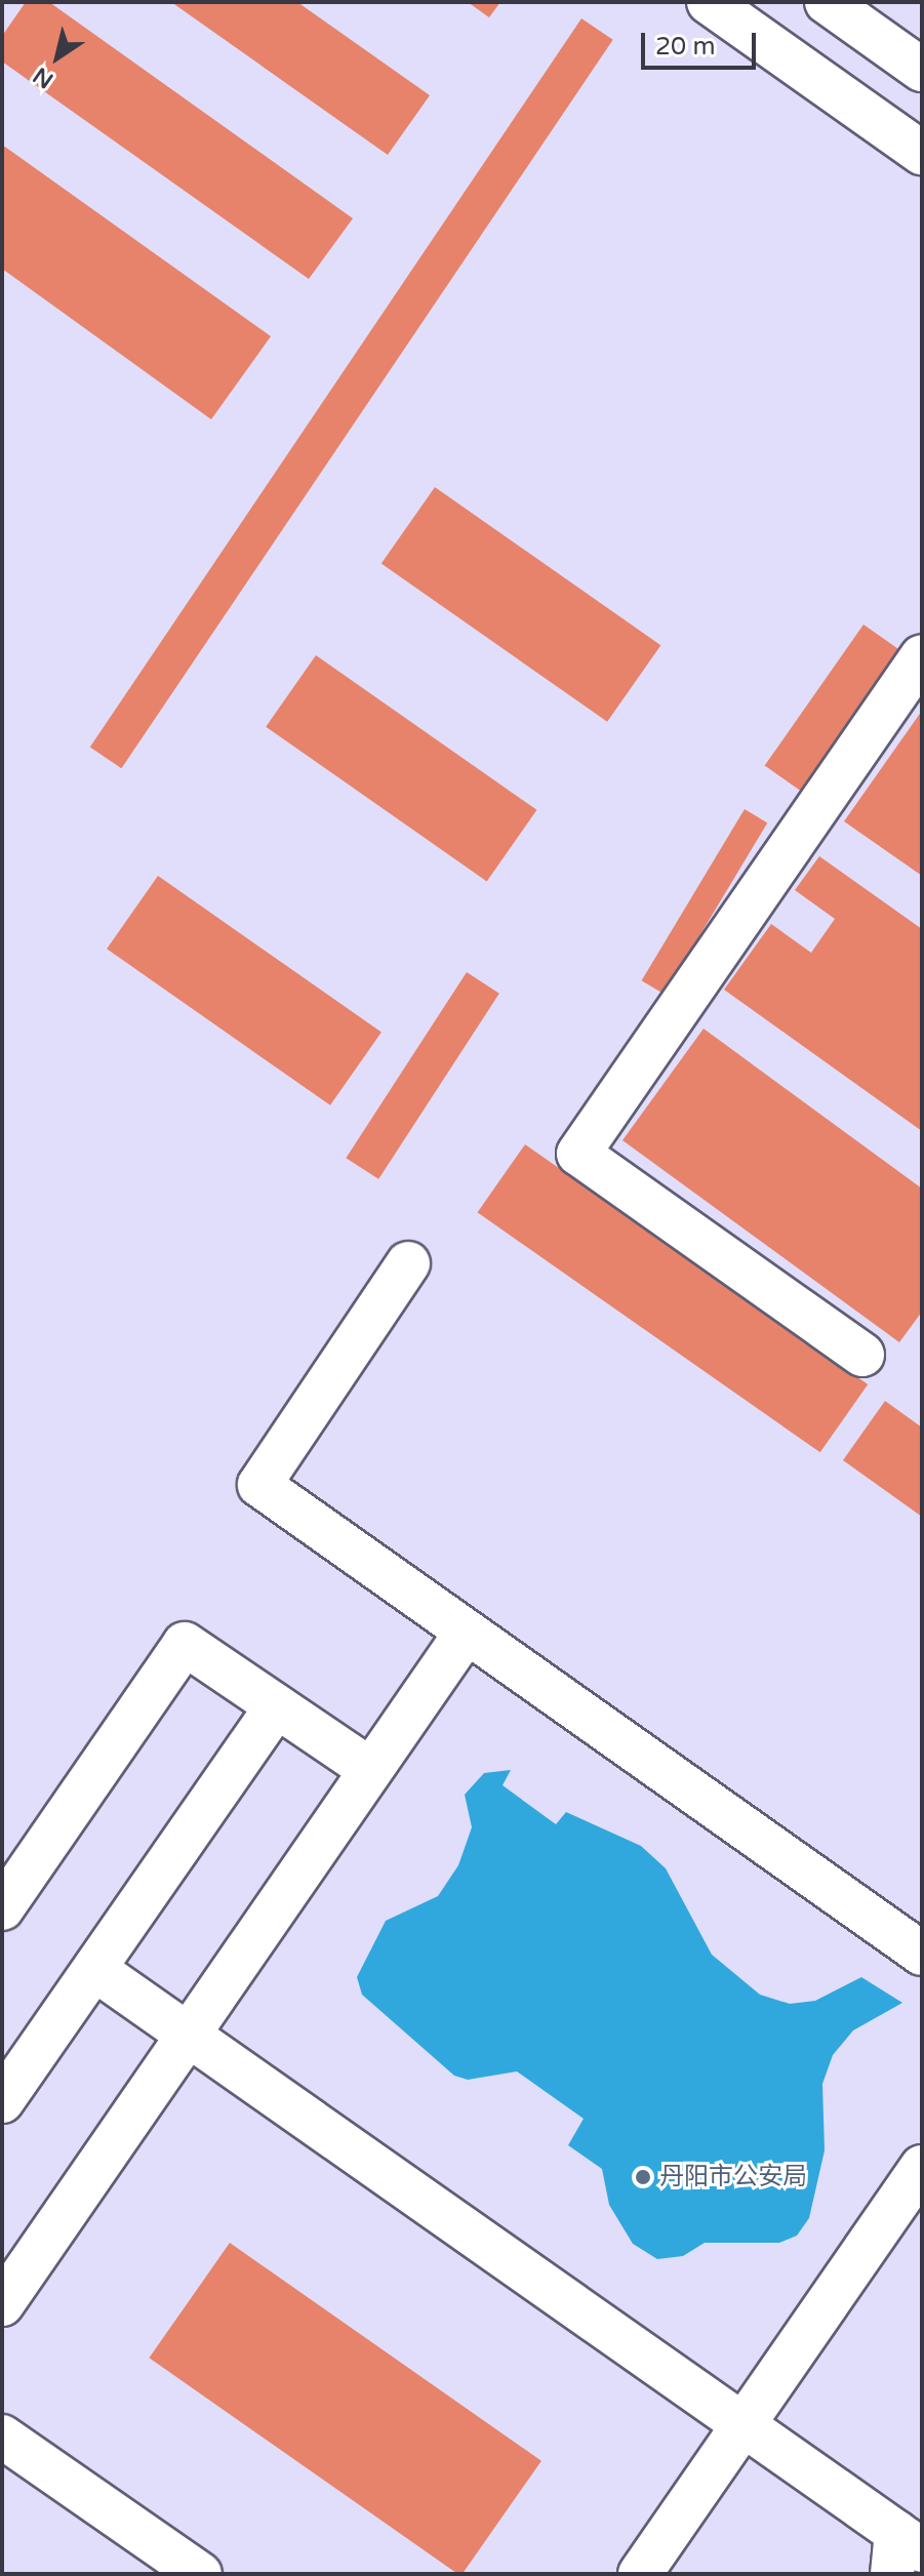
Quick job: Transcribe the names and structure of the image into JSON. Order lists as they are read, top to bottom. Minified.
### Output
{"places":["丹阳市公安局"],"scale_bar":"20 m","north":"bottom left"}
